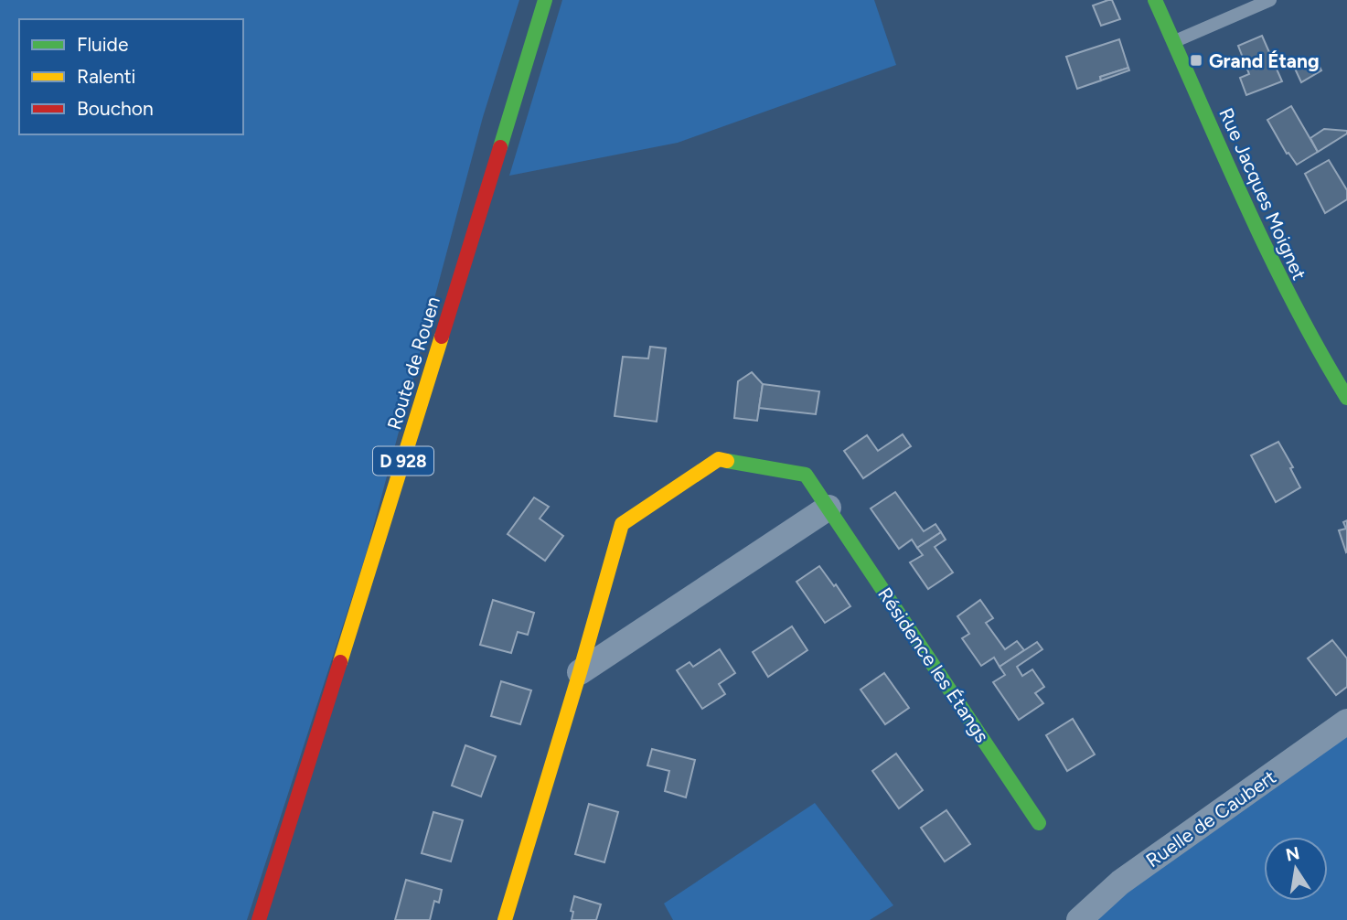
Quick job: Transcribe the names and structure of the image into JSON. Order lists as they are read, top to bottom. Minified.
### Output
{"streets":{"main road":["Rue Jacques Moignet","Route de Rouen","D 928","Résidence les Étangs"],"street":["Ruelle de Caubert"]},"places":{"transit":["Grand Étang"]},"legend":["Fluide","Ralenti","Bouchon"],"north":"top"}
